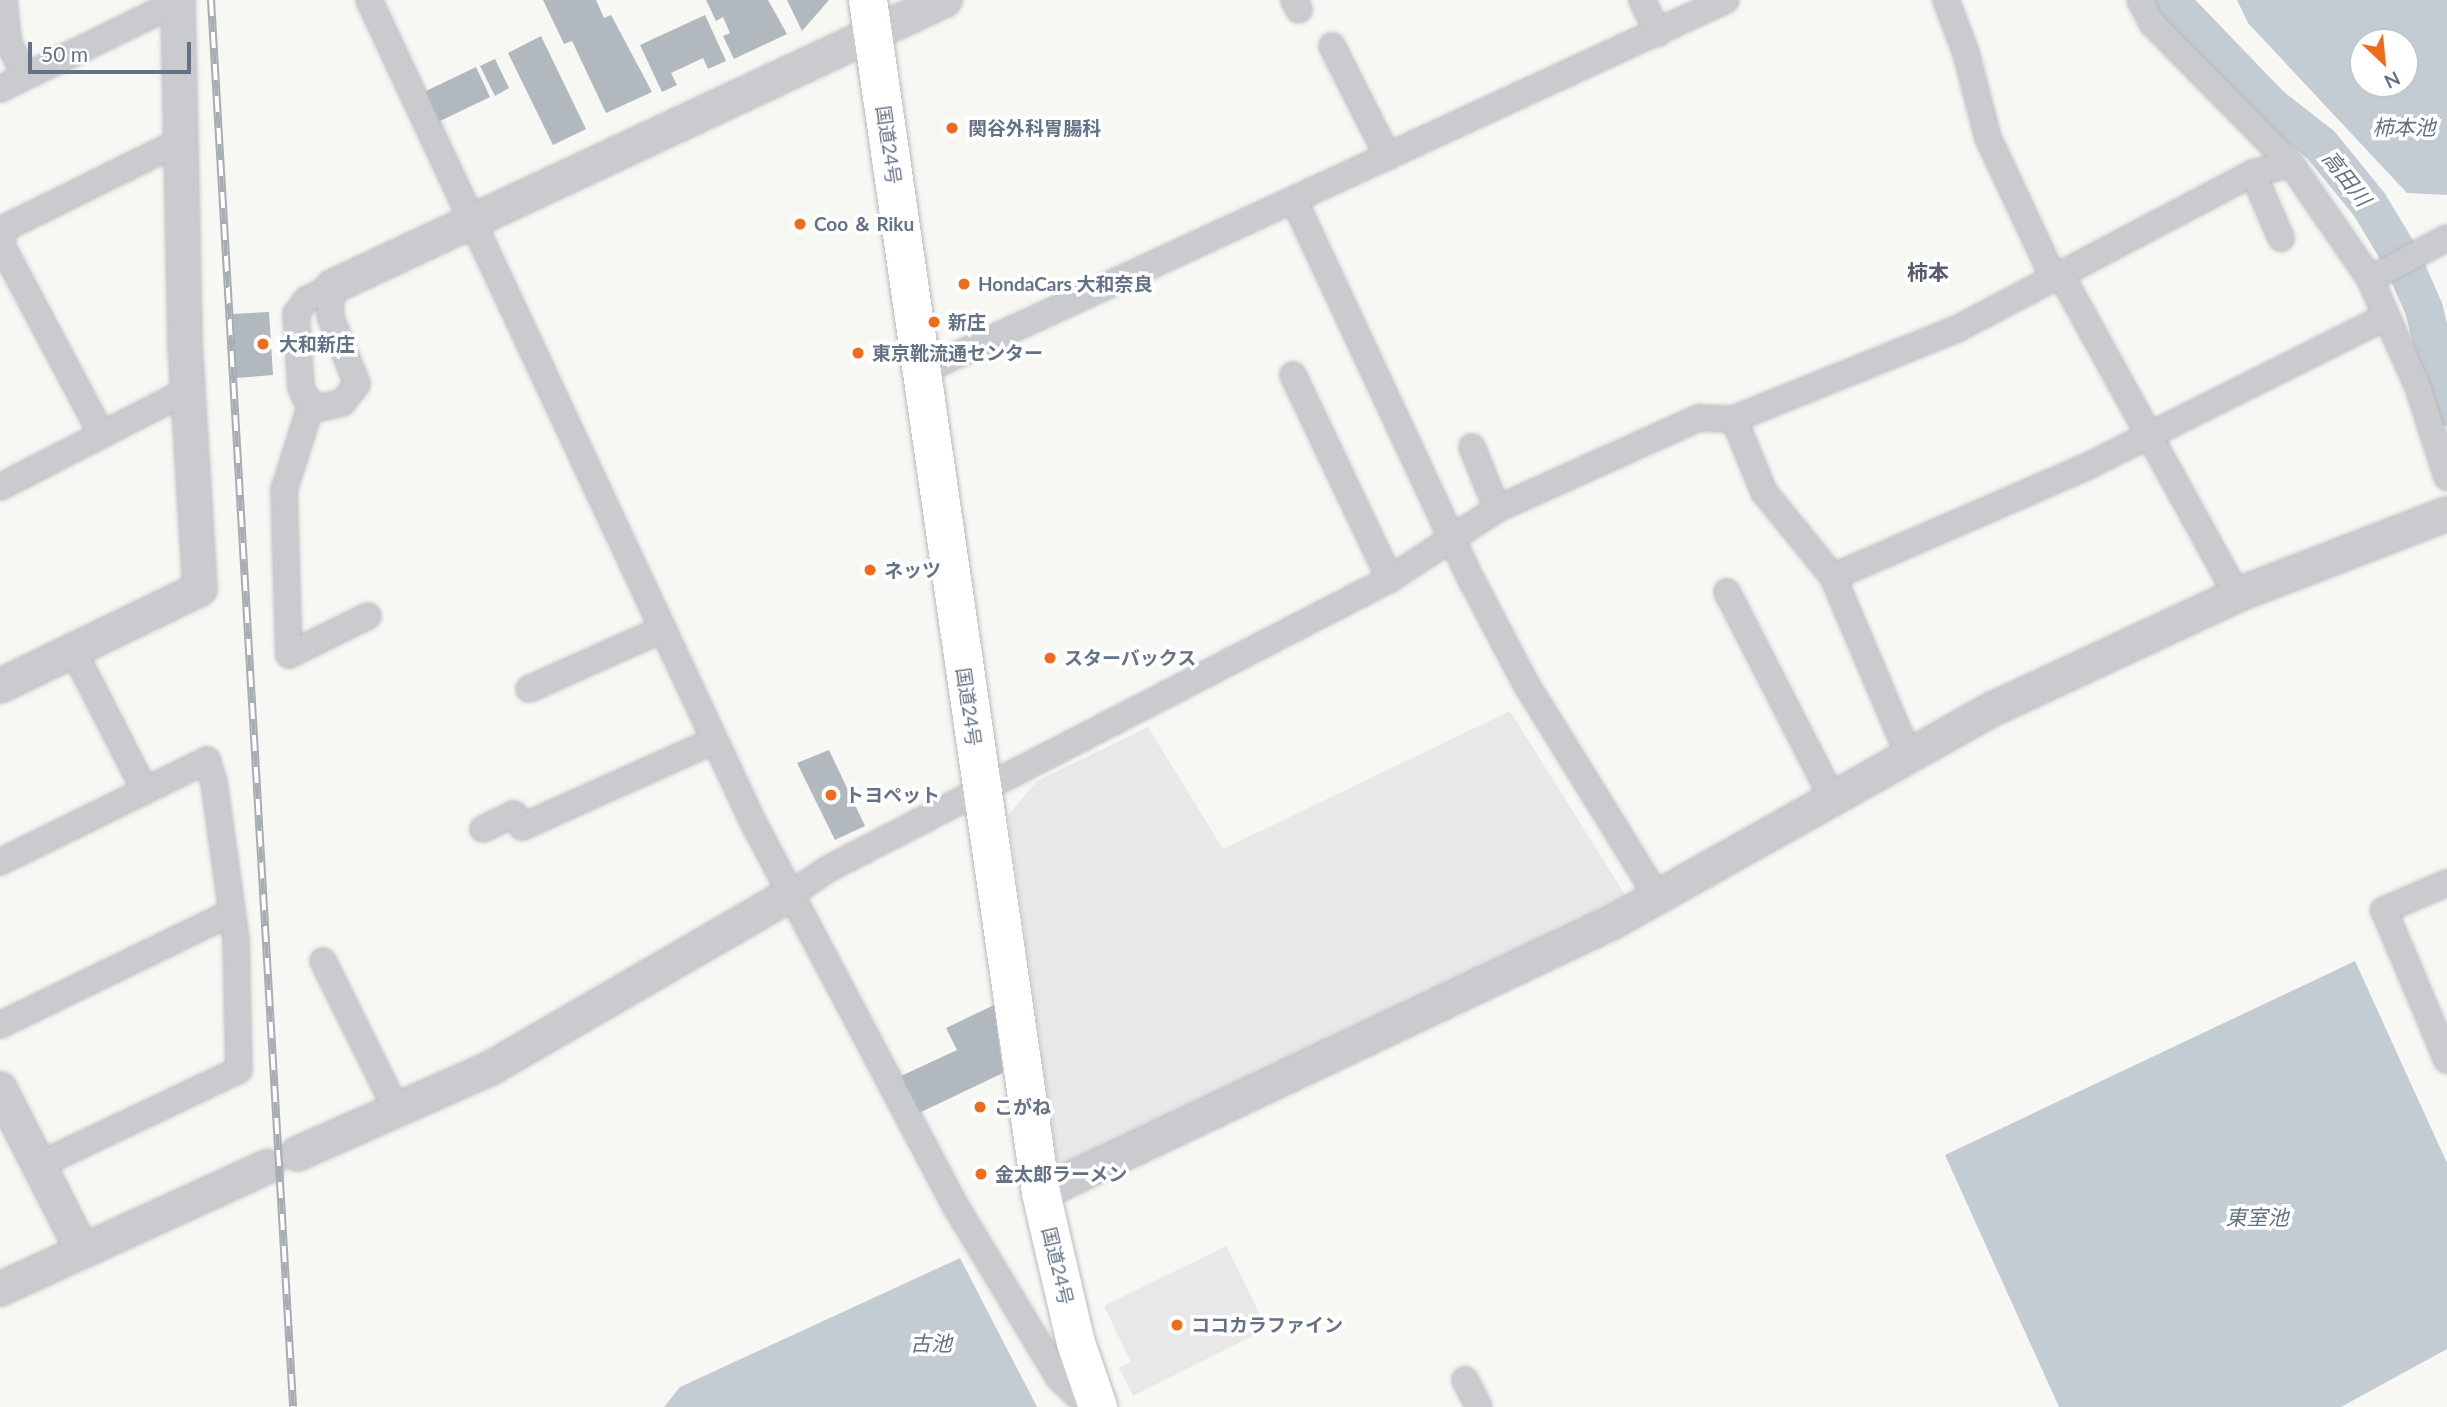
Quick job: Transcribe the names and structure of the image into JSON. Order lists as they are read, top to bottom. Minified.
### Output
{"streets":{"highway":["国道24号"]},"districts":["柿本"],"water":["柿本池","高田川","東室池","古池"],"places":["関谷外科胃腸科","Coo ＆ Riku","HondaCars 大和奈良","新庄","大和新庄","東京靴流通センター","ネッツ","スターバックス","トヨペット","こがね","金太郎ラーメン","ココカラファイン"],"scale_bar":"50 m","north":"bottom right"}
